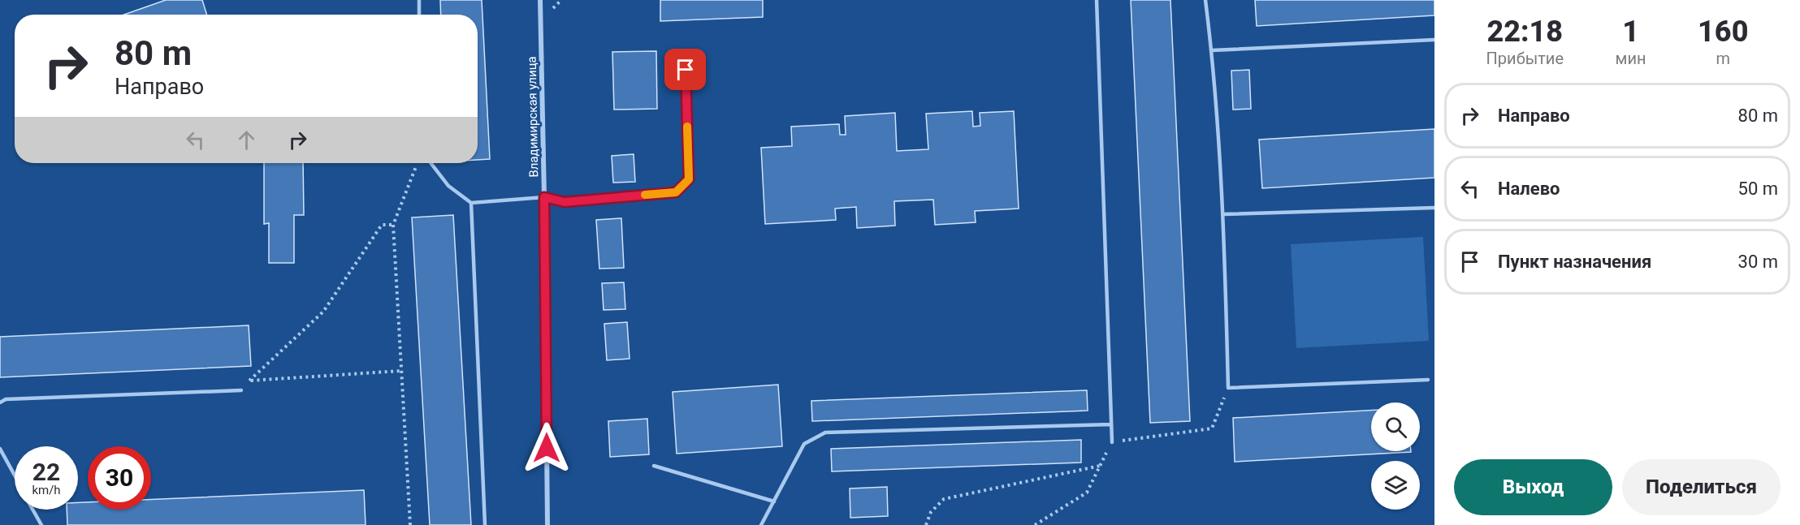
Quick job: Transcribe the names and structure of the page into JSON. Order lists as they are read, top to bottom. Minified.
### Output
{"streets":{"street":["Владимирская улица"]},"page":{"eta":["22:18","Прибытие","1","мин","160","m"],"turn":["80 m","Направо"],"list":[{"name":"Направо","value":"80 m"},{"name":"Налево","value":"50 m"},{"name":"Пункт назначения","value":"30 m"}],"speed":"22 km/h","limit":"30","buttons":["Выход","Поделиться"]}}
